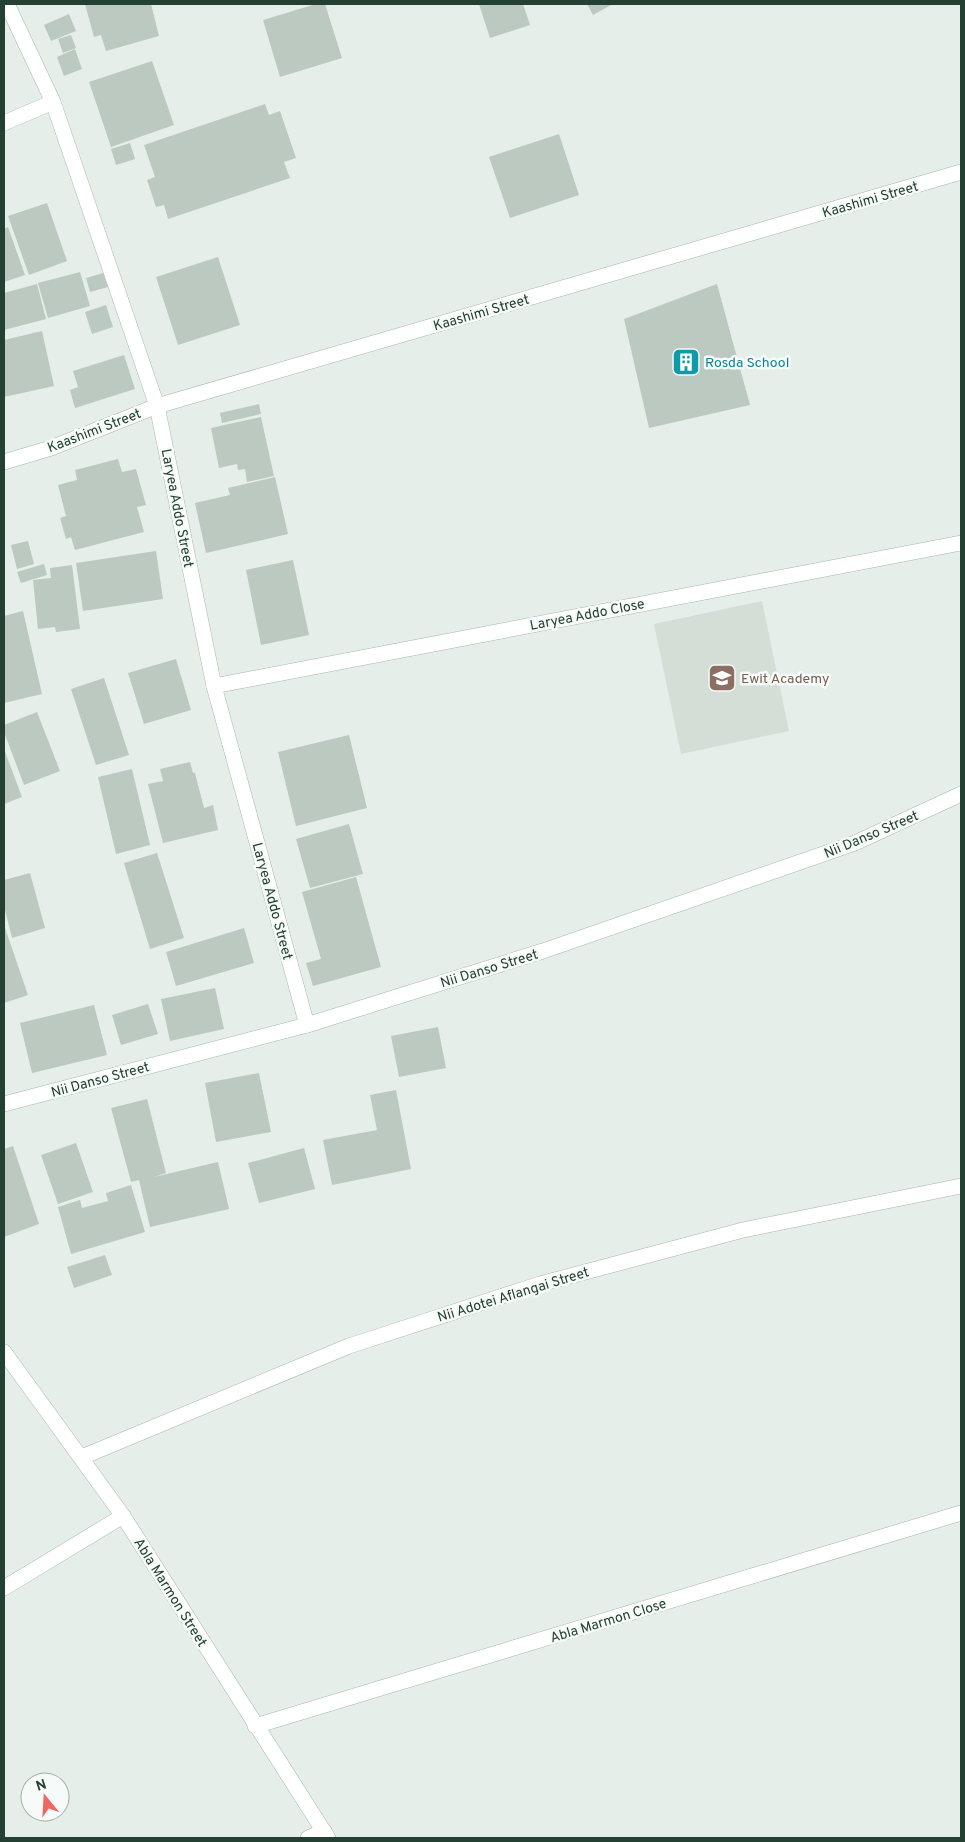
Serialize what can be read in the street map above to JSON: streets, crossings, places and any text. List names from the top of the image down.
{
  "streets": {
    "street": [
      "Kaashimi Street",
      "Laryea Addo Street",
      "Laryea Addo Close",
      "Nii Danso Street",
      "Nii Adotei Aflangai Street",
      "Abla Marmon Street",
      "Abla Marmon Close"
    ]
  },
  "crossings": [
    ["Kaashimi Street", "Laryea Addo Street"],
    ["Laryea Addo Street", "Laryea Addo Close"],
    ["Laryea Addo Street", "Nii Danso Street"],
    ["Nii Adotei Aflangai Street", "Abla Marmon Street"],
    ["Abla Marmon Street", "Abla Marmon Close"]
  ],
  "places": {
    "building": ["Rosda School"],
    "school or university": ["Ewit Academy"]
  },
  "north": "top"
}
